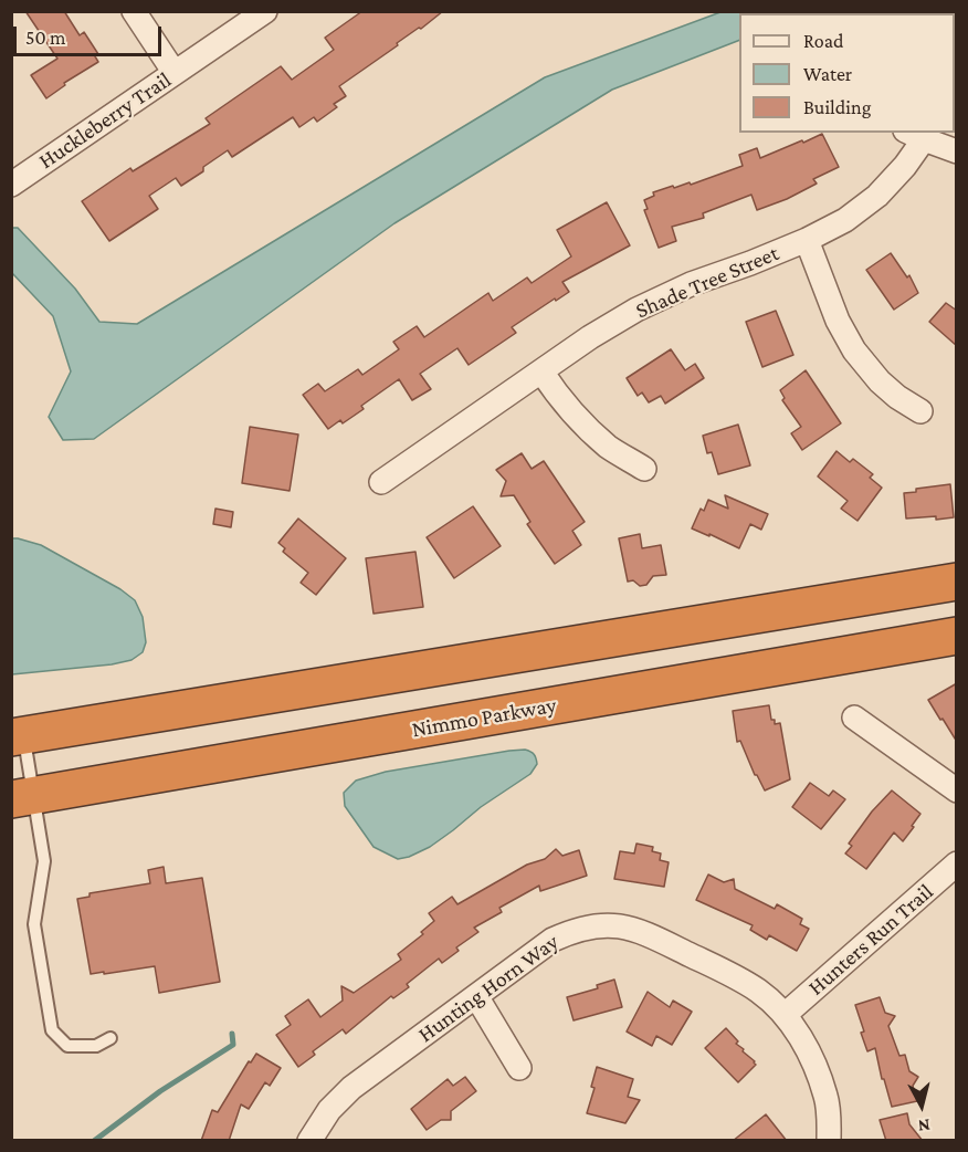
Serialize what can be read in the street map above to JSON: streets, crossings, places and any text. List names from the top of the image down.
{
  "streets": {
    "highway": ["Nimmo Parkway"],
    "street": [
      "Huckleberry Trail",
      "Shade Tree Street",
      "Hunters Run Trail",
      "Hunting Horn Way"
    ]
  },
  "crossings": [
    ["Hunters Run Trail", "Hunting Horn Way"]
  ],
  "legend": ["Road", "Water", "Building"],
  "scale_bar": "50 m",
  "north": "bottom"
}
